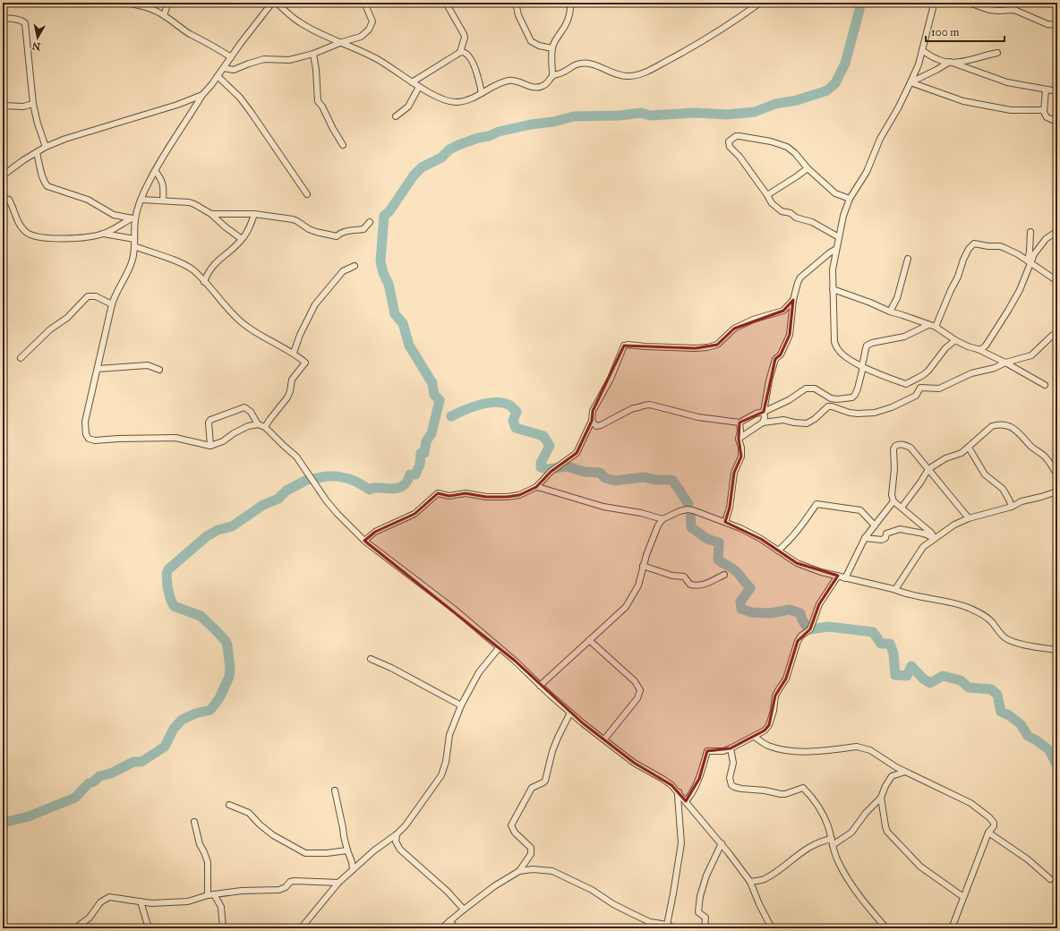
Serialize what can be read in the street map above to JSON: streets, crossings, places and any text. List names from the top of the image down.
{
  "scale_bar": "100 m",
  "north": "bottom"
}
